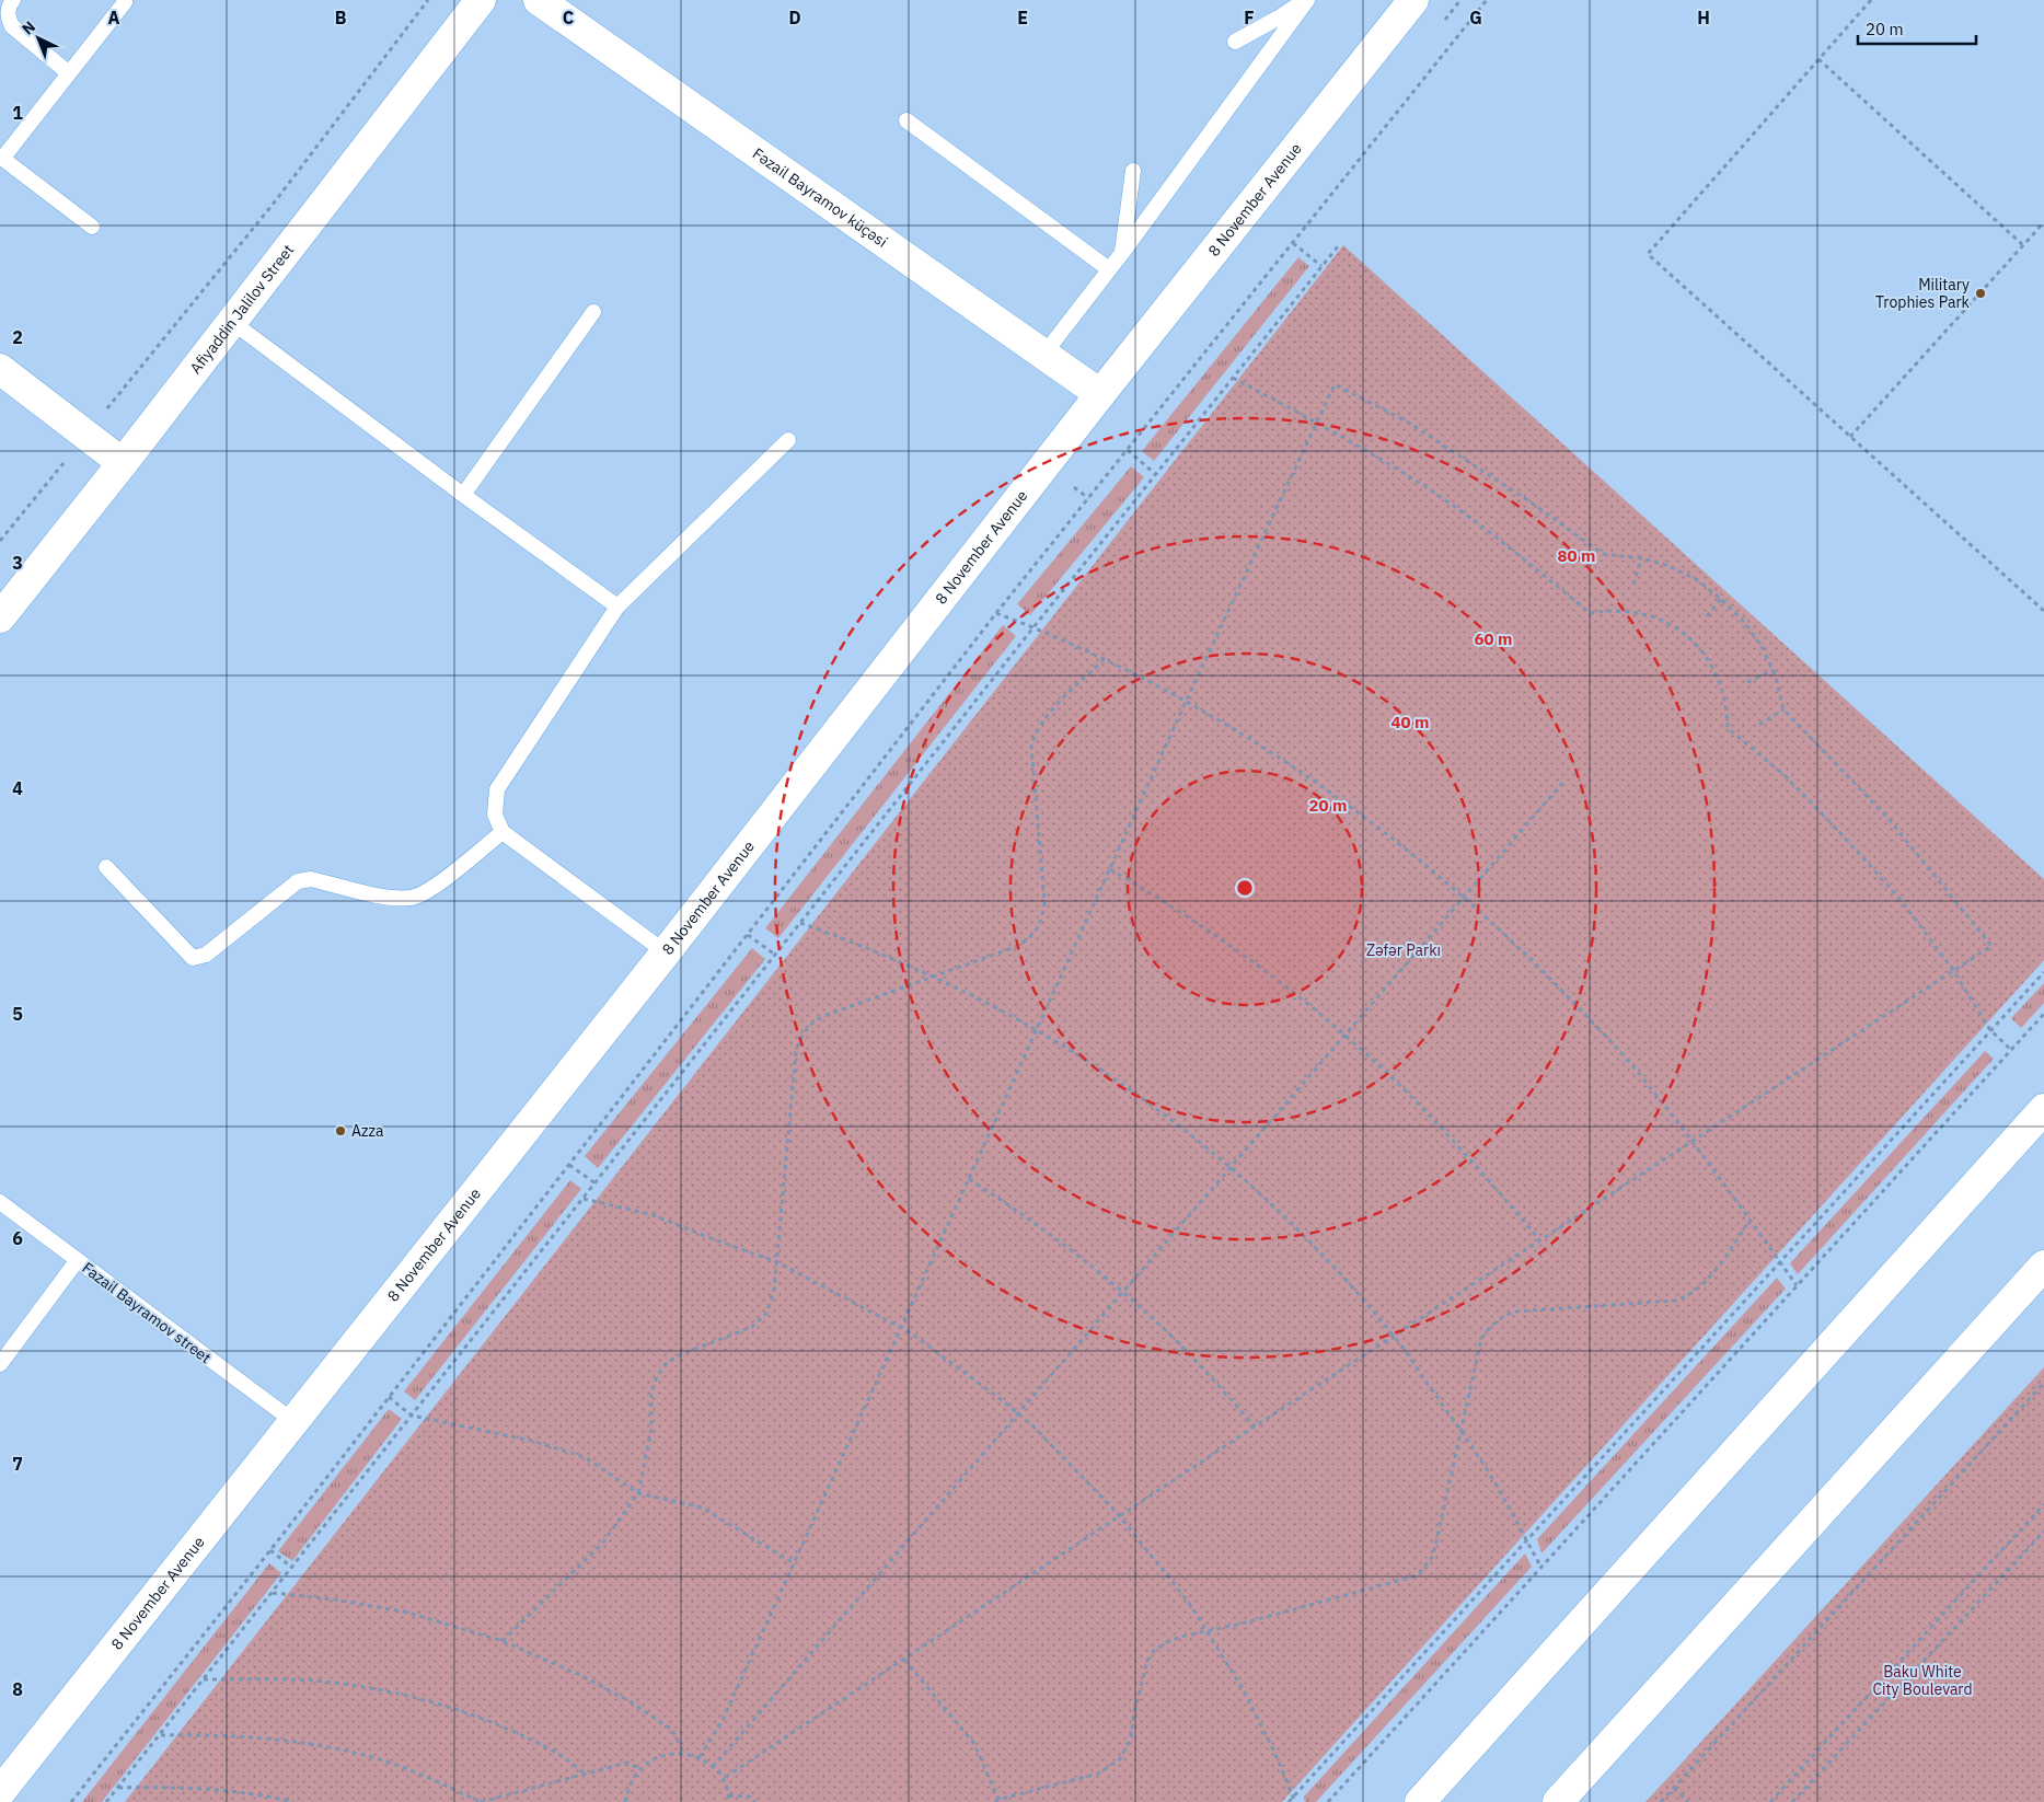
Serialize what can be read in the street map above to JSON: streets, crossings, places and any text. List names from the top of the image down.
{
  "streets": {
    "main road": ["Fəzail Bayramov küçəsi", "8 November Avenue", "Afiyaddin Jalilov Street"],
    "lane": ["Fazail Bayramov street"]
  },
  "crossings": [
    ["Fəzail Bayramov küçəsi", "8 November Avenue"],
    ["8 November Avenue", "Fazail Bayramov street"]
  ],
  "parks": ["Zəfər Parkı", "Baku White City Boulevard"],
  "places": ["Military Trophies Park", "Azza"],
  "scale_bar": "20 m",
  "north": "top left",
  "grid": {
    "columns": [
      "A",
      "B",
      "C",
      "D",
      "E",
      "F",
      "G",
      "H"
    ],
    "rows": [
      "1",
      "2",
      "3",
      "4",
      "5",
      "6",
      "7",
      "8"
    ]
  },
  "rings": [
    "80 m",
    "60 m",
    "40 m",
    "20 m"
  ]
}
